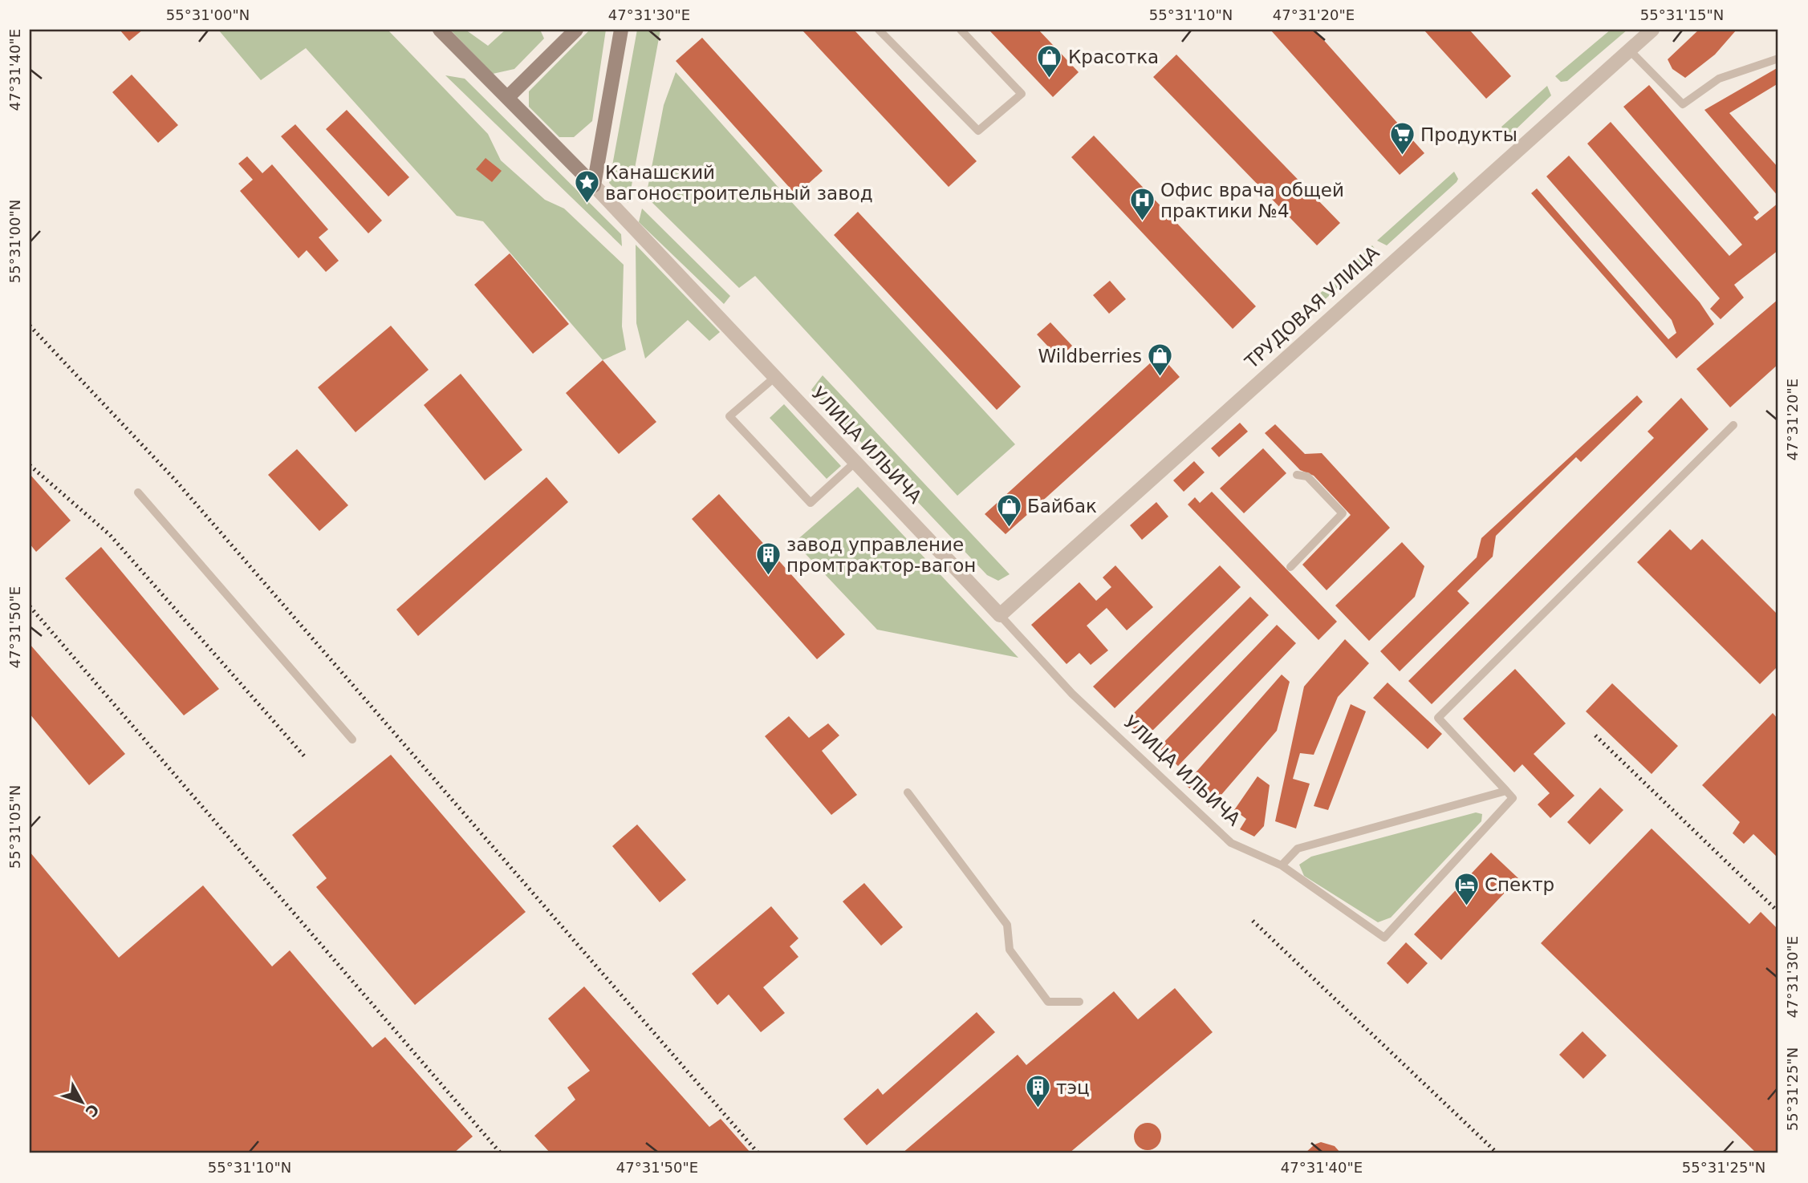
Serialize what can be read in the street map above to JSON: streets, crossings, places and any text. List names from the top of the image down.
{
  "streets": {
    "street": ["ТРУДОВАЯ УЛИЦА", "УЛИЦА ИЛЬИЧА"]
  },
  "crossings": [
    ["ТРУДОВАЯ УЛИЦА", "УЛИЦА ИЛЬИЧА"]
  ],
  "places": {
    "shop": ["Красотка", "Wildberries", "Байбак"],
    "supermarket": ["Продукты"],
    "place": ["Канашский вагоностроительный завод"],
    "hospital": ["Офис врача общей практики №4"],
    "building": ["завод управление промтрактор-вагон", "тэц"],
    "hotel": ["Спектр"]
  },
  "north": "bottom right",
  "coordinates": [
    "55°31'00\"N",
    "47°31'30\"E",
    "55°31'10\"N",
    "47°31'20\"E",
    "55°31'15\"N",
    "47°31'40\"E",
    "47°31'50\"E",
    "55°31'05\"N",
    "55°31'25\"N"
  ]
}
